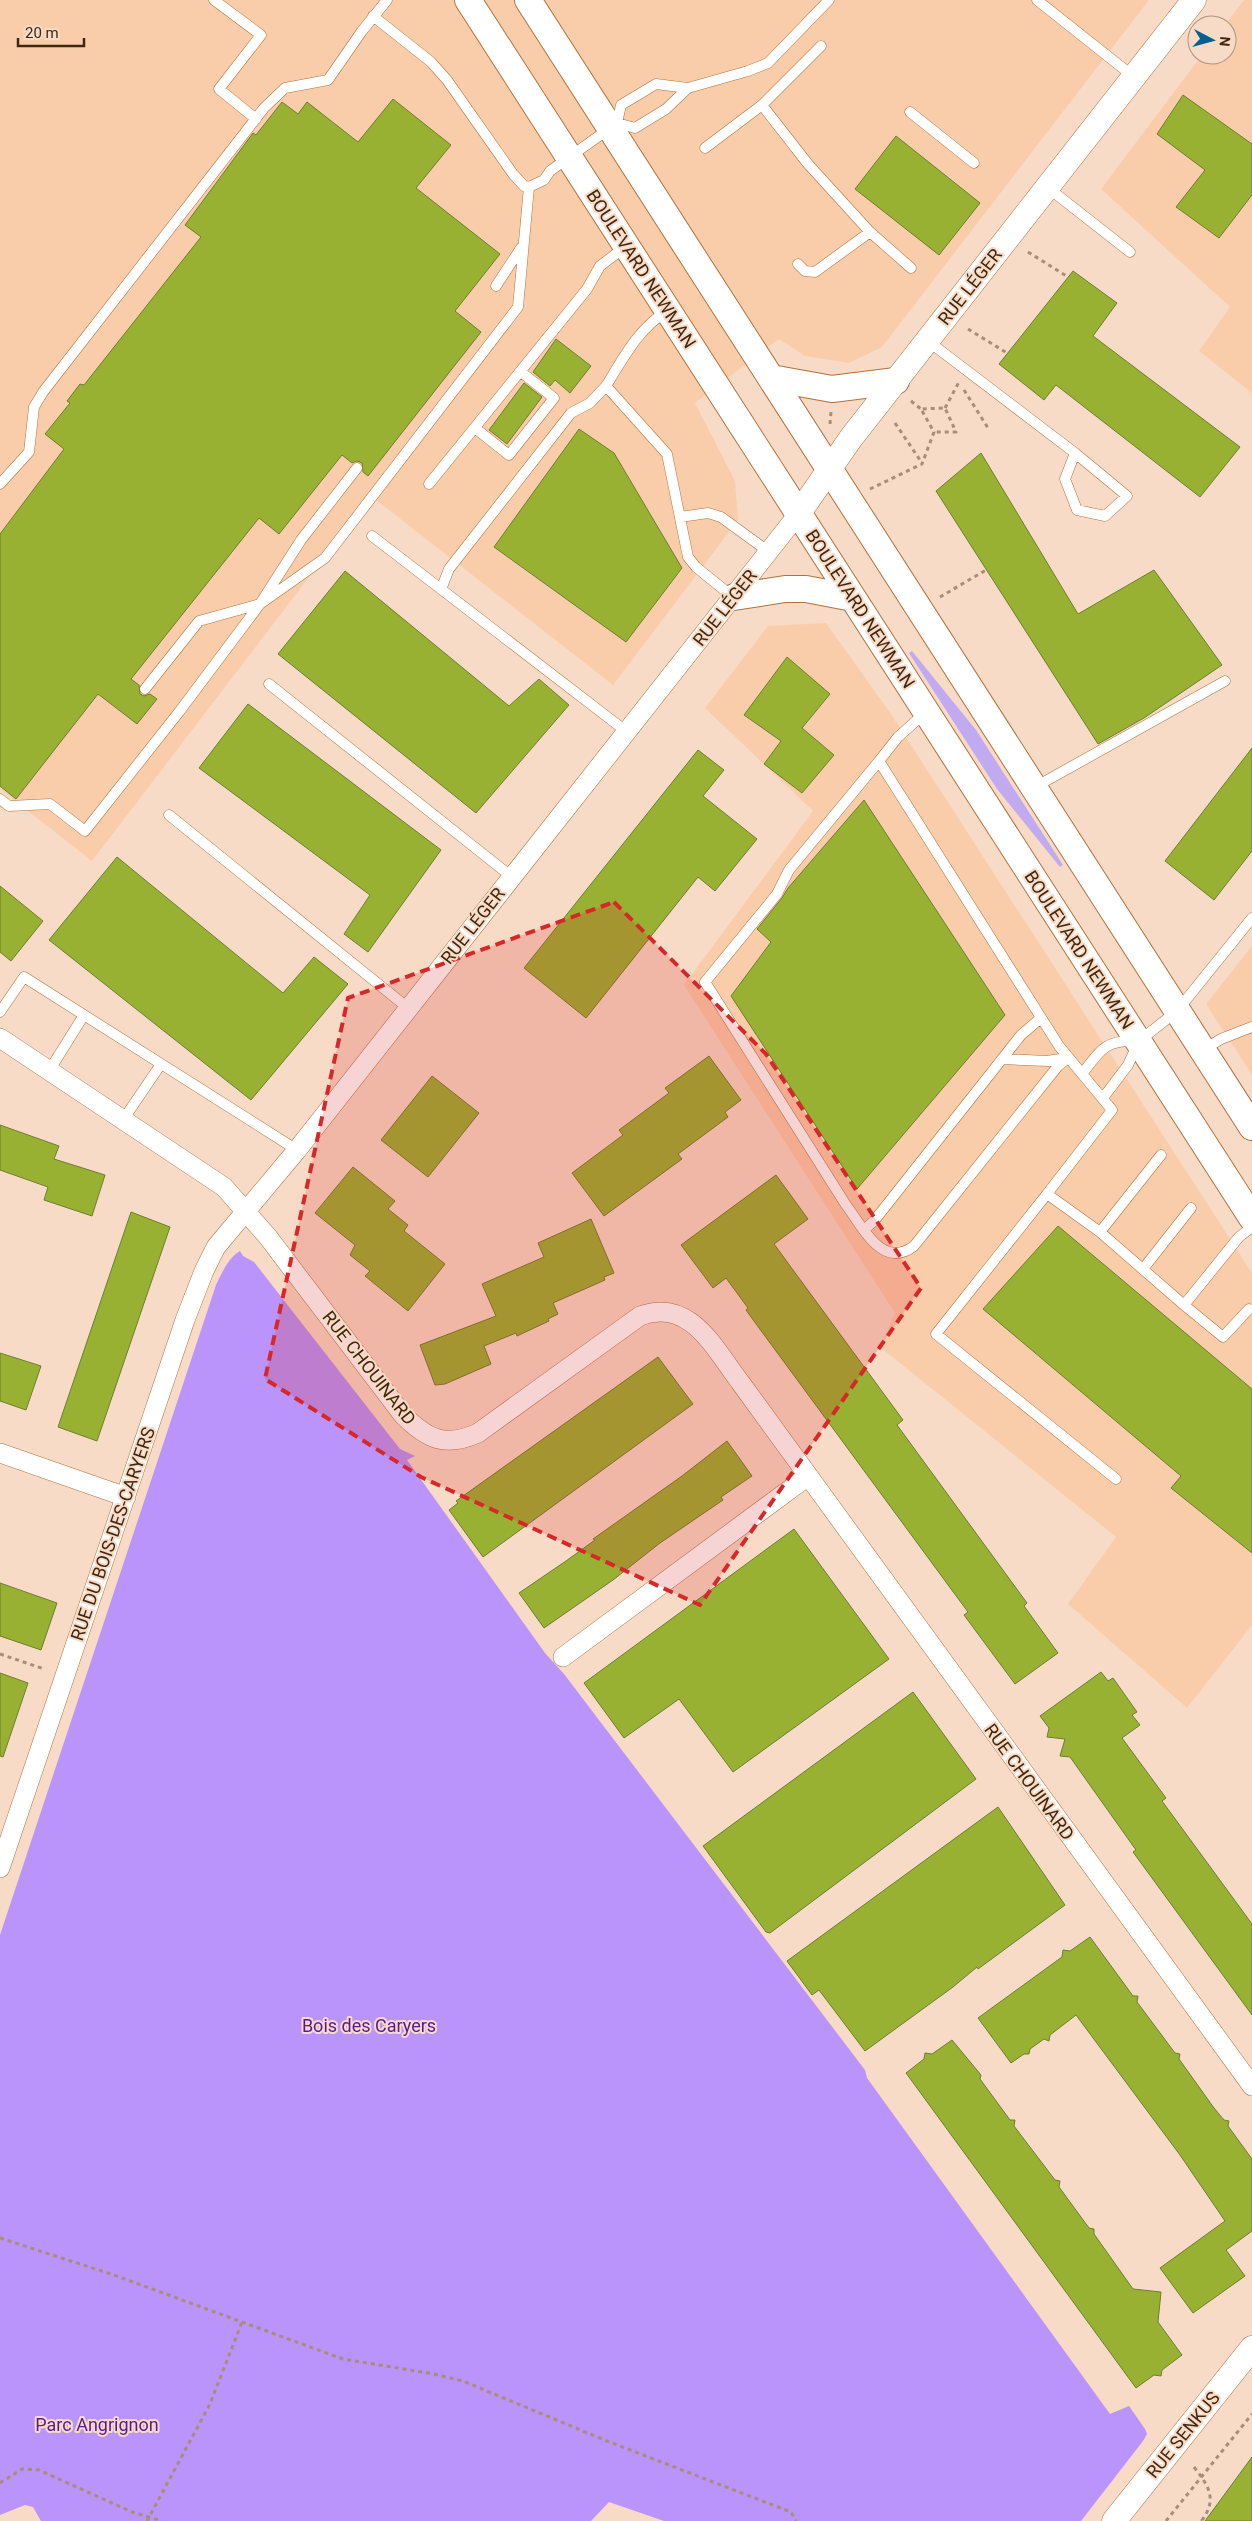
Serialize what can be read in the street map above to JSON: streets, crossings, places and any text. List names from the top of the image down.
{
  "streets": {
    "main road": ["BOULEVARD NEWMAN"],
    "street": [
      "RUE LÉGER",
      "RUE CHOUINARD",
      "RUE DU BOIS-DES-CARYERS",
      "RUE SENKUS"
    ]
  },
  "crossings": [
    ["BOULEVARD NEWMAN", "RUE LÉGER"],
    ["RUE LÉGER", "RUE CHOUINARD"],
    ["RUE LÉGER", "RUE DU BOIS-DES-CARYERS"],
    ["RUE CHOUINARD", "RUE DU BOIS-DES-CARYERS"]
  ],
  "parks": ["Bois des Caryers", "Parc Angrignon"],
  "scale_bar": "20 m",
  "north": "right"
}
